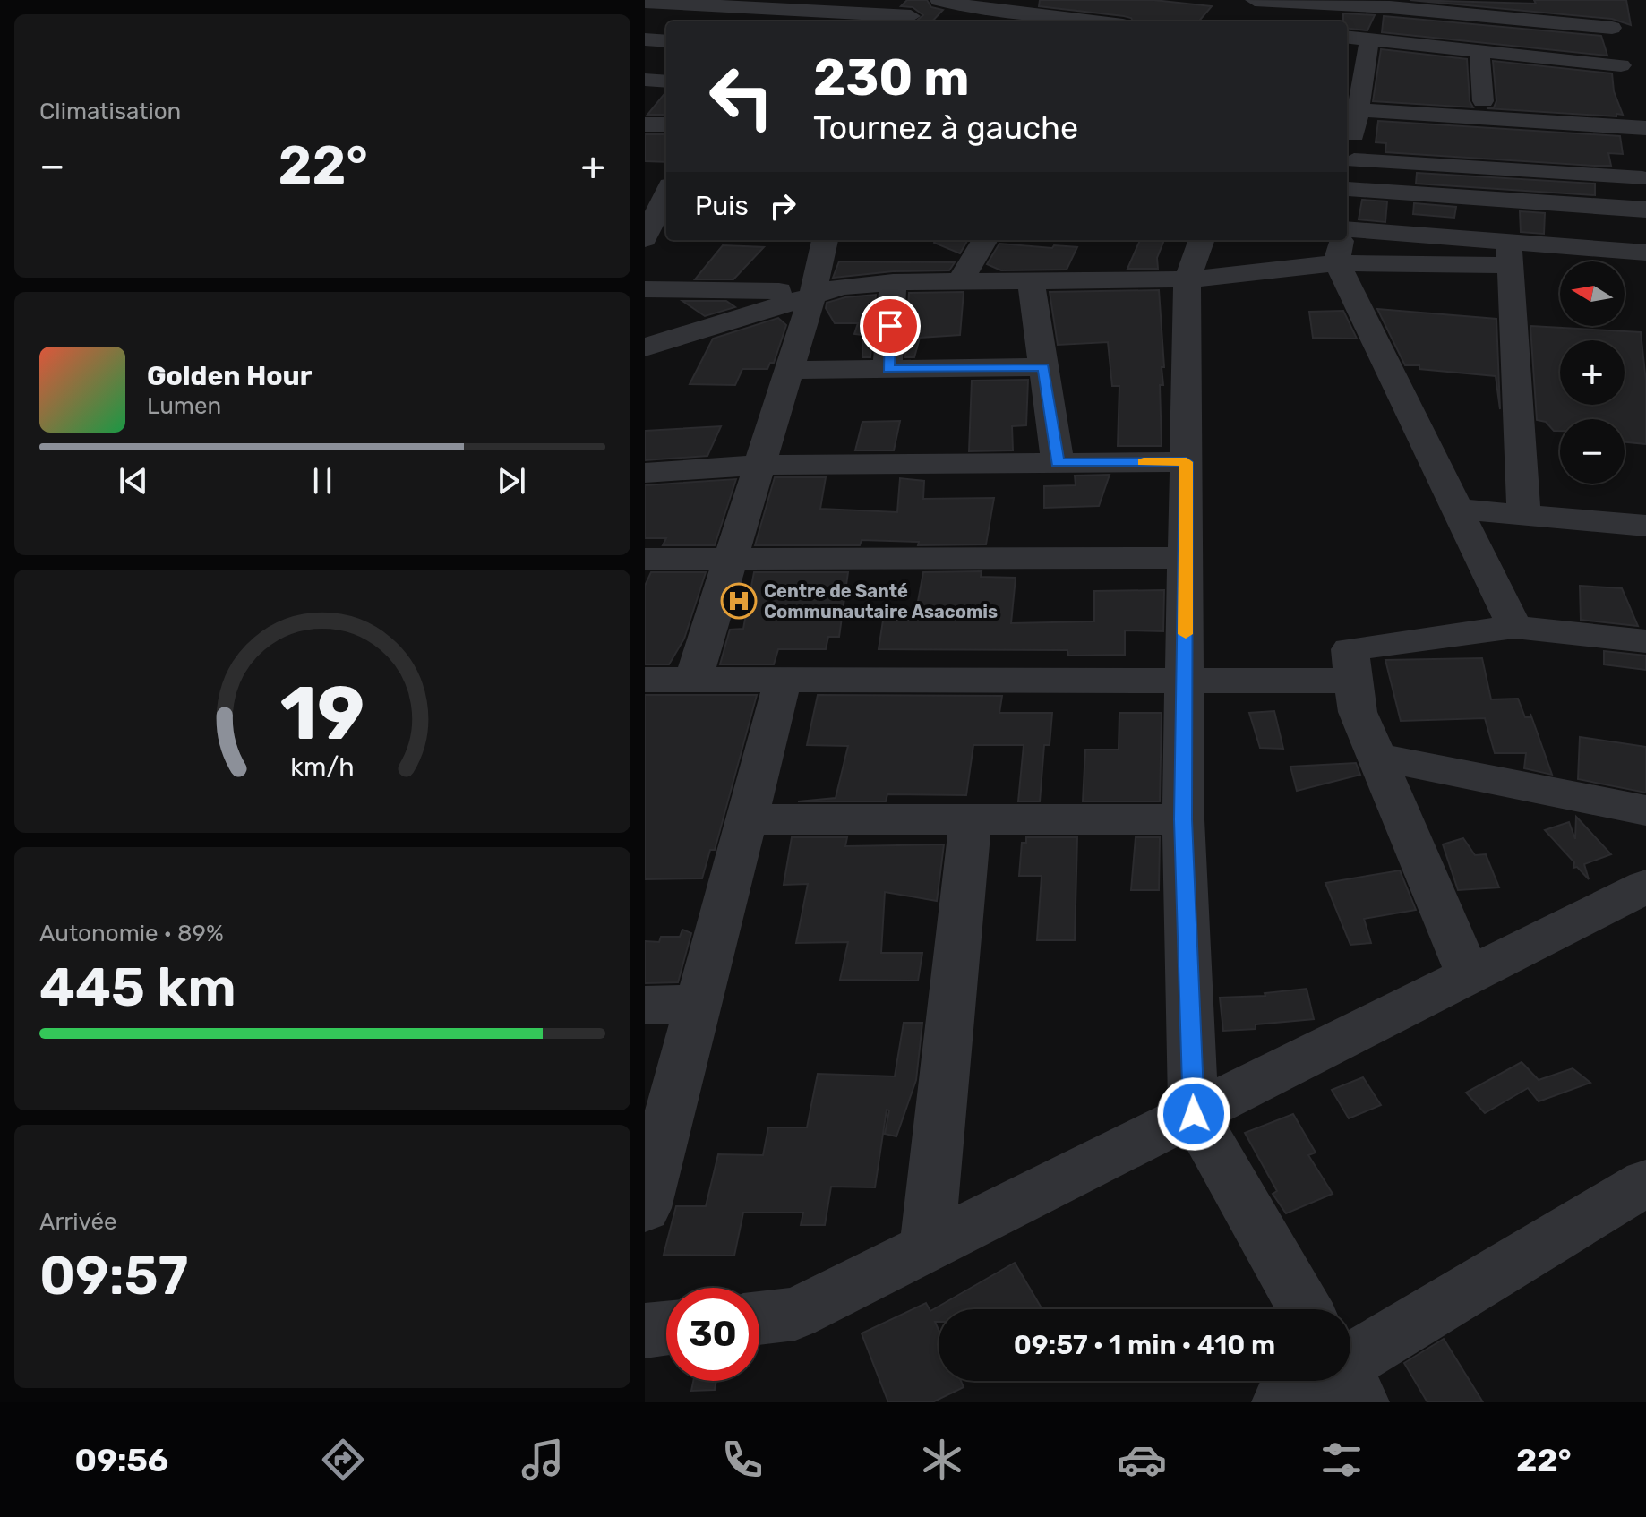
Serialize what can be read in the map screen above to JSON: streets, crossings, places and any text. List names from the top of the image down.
{
  "places": {
    "hospital": ["Centre de Santé Communautaire Asacomis"]
  },
  "north": "left",
  "page": {
    "tile": [
      "Climatisation",
      ["Autonomie · 89%", "445 km"],
      ["Arrivée", "09:57"]
    ],
    "turn": ["230 m", "Tournez à gauche"],
    "heat": ["−", "22°", "+"],
    "then": "Puis",
    "map_buttons": ["+", "−"],
    "song": ["Golden Hour", "Lumen"],
    "limit": "30",
    "trip": "09:57 · 1 min · 410 m",
    "tabs": ["09:56", "22°"],
    "gauge": ["19", "km/h"]
  }
}
